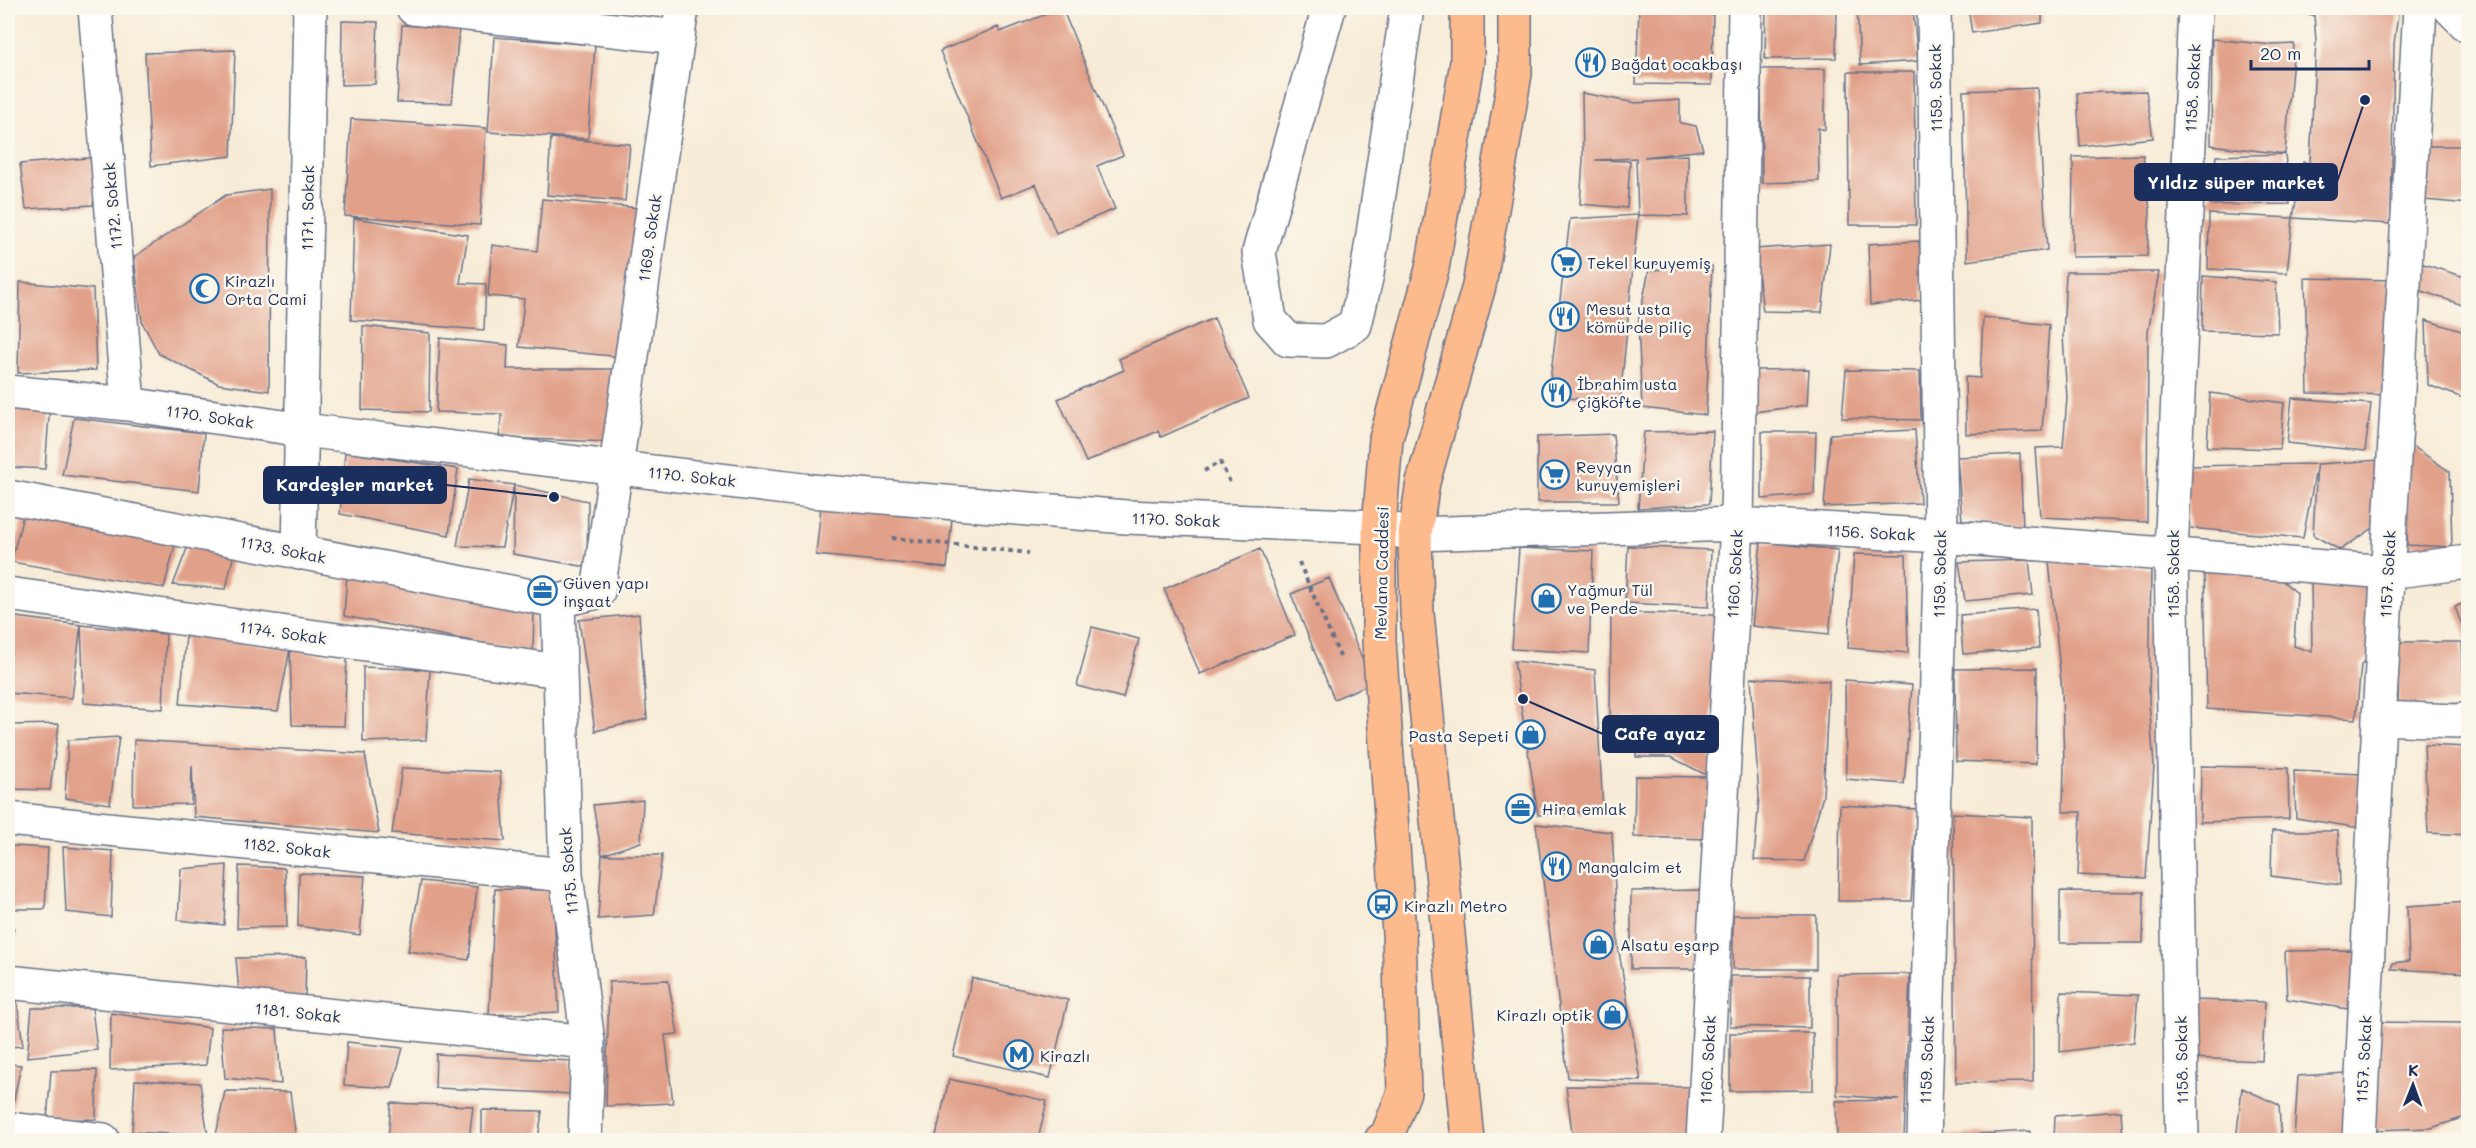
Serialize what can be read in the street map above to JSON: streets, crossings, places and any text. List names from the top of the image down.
{
  "streets": {
    "main road": ["Mevlana Caddesi"],
    "street": [
      "1159. Sokak",
      "1158. Sokak",
      "1172. Sokak",
      "1171. Sokak",
      "1169. Sokak",
      "1170. Sokak",
      "1156. Sokak",
      "1173. Sokak",
      "1160. Sokak",
      "1157. Sokak",
      "1174. Sokak",
      "1182. Sokak",
      "1175. Sokak",
      "1181. Sokak"
    ]
  },
  "crossings": [
    ["1159. Sokak", "1156. Sokak"],
    ["1158. Sokak", "1156. Sokak"],
    ["1172. Sokak", "1170. Sokak"],
    ["1171. Sokak", "1170. Sokak"],
    ["1171. Sokak", "1173. Sokak"],
    ["1169. Sokak", "1170. Sokak"],
    ["1169. Sokak", "1173. Sokak"],
    ["1169. Sokak", "1175. Sokak"],
    ["1170. Sokak", "1156. Sokak"],
    ["1170. Sokak", "Mevlana Caddesi"],
    ["1156. Sokak", "Mevlana Caddesi"],
    ["1156. Sokak", "1160. Sokak"],
    ["1156. Sokak", "1157. Sokak"],
    ["1173. Sokak", "1175. Sokak"],
    ["1174. Sokak", "1175. Sokak"],
    ["1182. Sokak", "1175. Sokak"],
    ["1175. Sokak", "1181. Sokak"]
  ],
  "places": {
    "restaurant": [
      "Bağdat ocakbaşı",
      "Mesut usta kömürde piliç",
      "İbrahim usta çiğköfte",
      "Mangalcim et"
    ],
    "other": ["Yıldız süper market", "Kardeşler market", "Cafe ayaz"],
    "supermarket": ["Tekel kuruyemiş", "Reyyan kuruyemişleri"],
    "mosque": ["Kirazlı Orta Cami"],
    "office": ["Güven yapı inşaat", "Hira emlak"],
    "shop": [
      "Yağmur Tül ve Perde",
      "Pasta Sepeti",
      "Alsatu eşarp",
      "Kirazlı optik"
    ],
    "bus stop": ["Kirazlı Metro"],
    "metro station": ["Kirazlı"]
  },
  "scale_bar": "20 m",
  "north": "top"
}
